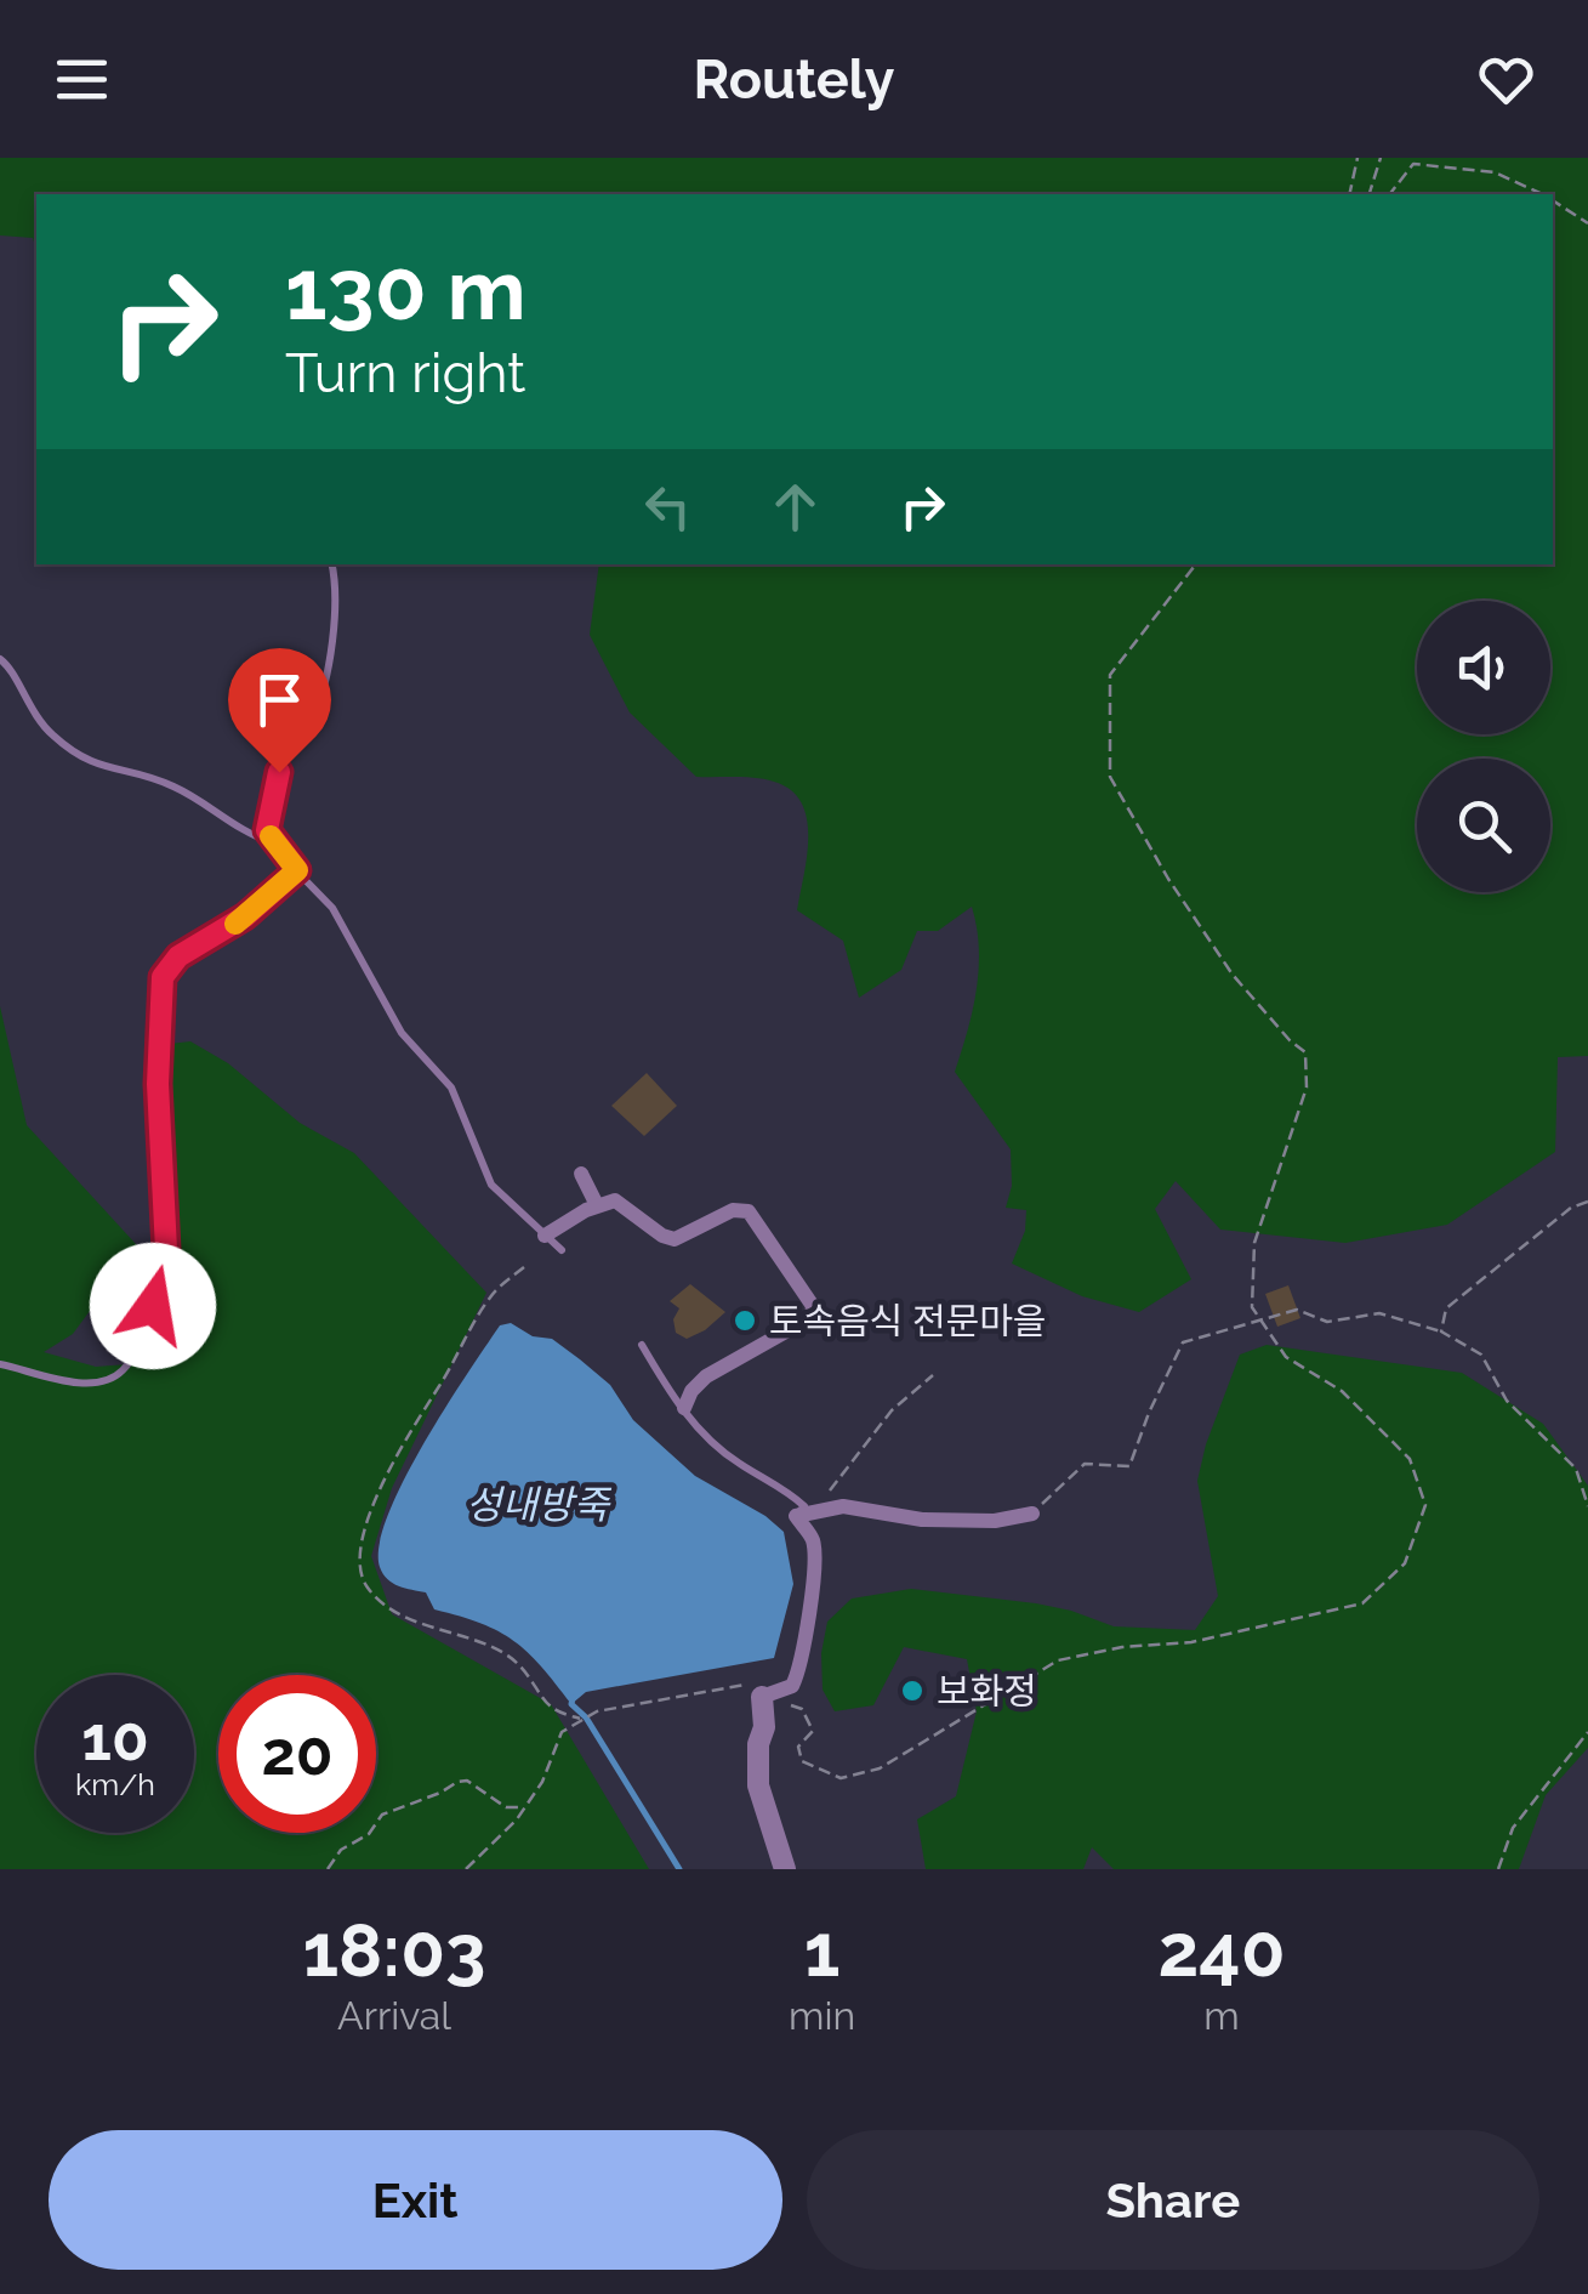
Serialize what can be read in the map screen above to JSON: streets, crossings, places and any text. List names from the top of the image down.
{
  "water": ["성내방죽"],
  "places": ["토속음식 전문마을", "보화정"],
  "page": {
    "header": "Routely",
    "turn": ["130 m", "Turn right"],
    "speed": "10 km/h",
    "limit": "20",
    "eta": [
      "18:03",
      "Arrival",
      "1",
      "min",
      "240",
      "m"
    ],
    "buttons": ["Exit", "Share"]
  }
}
